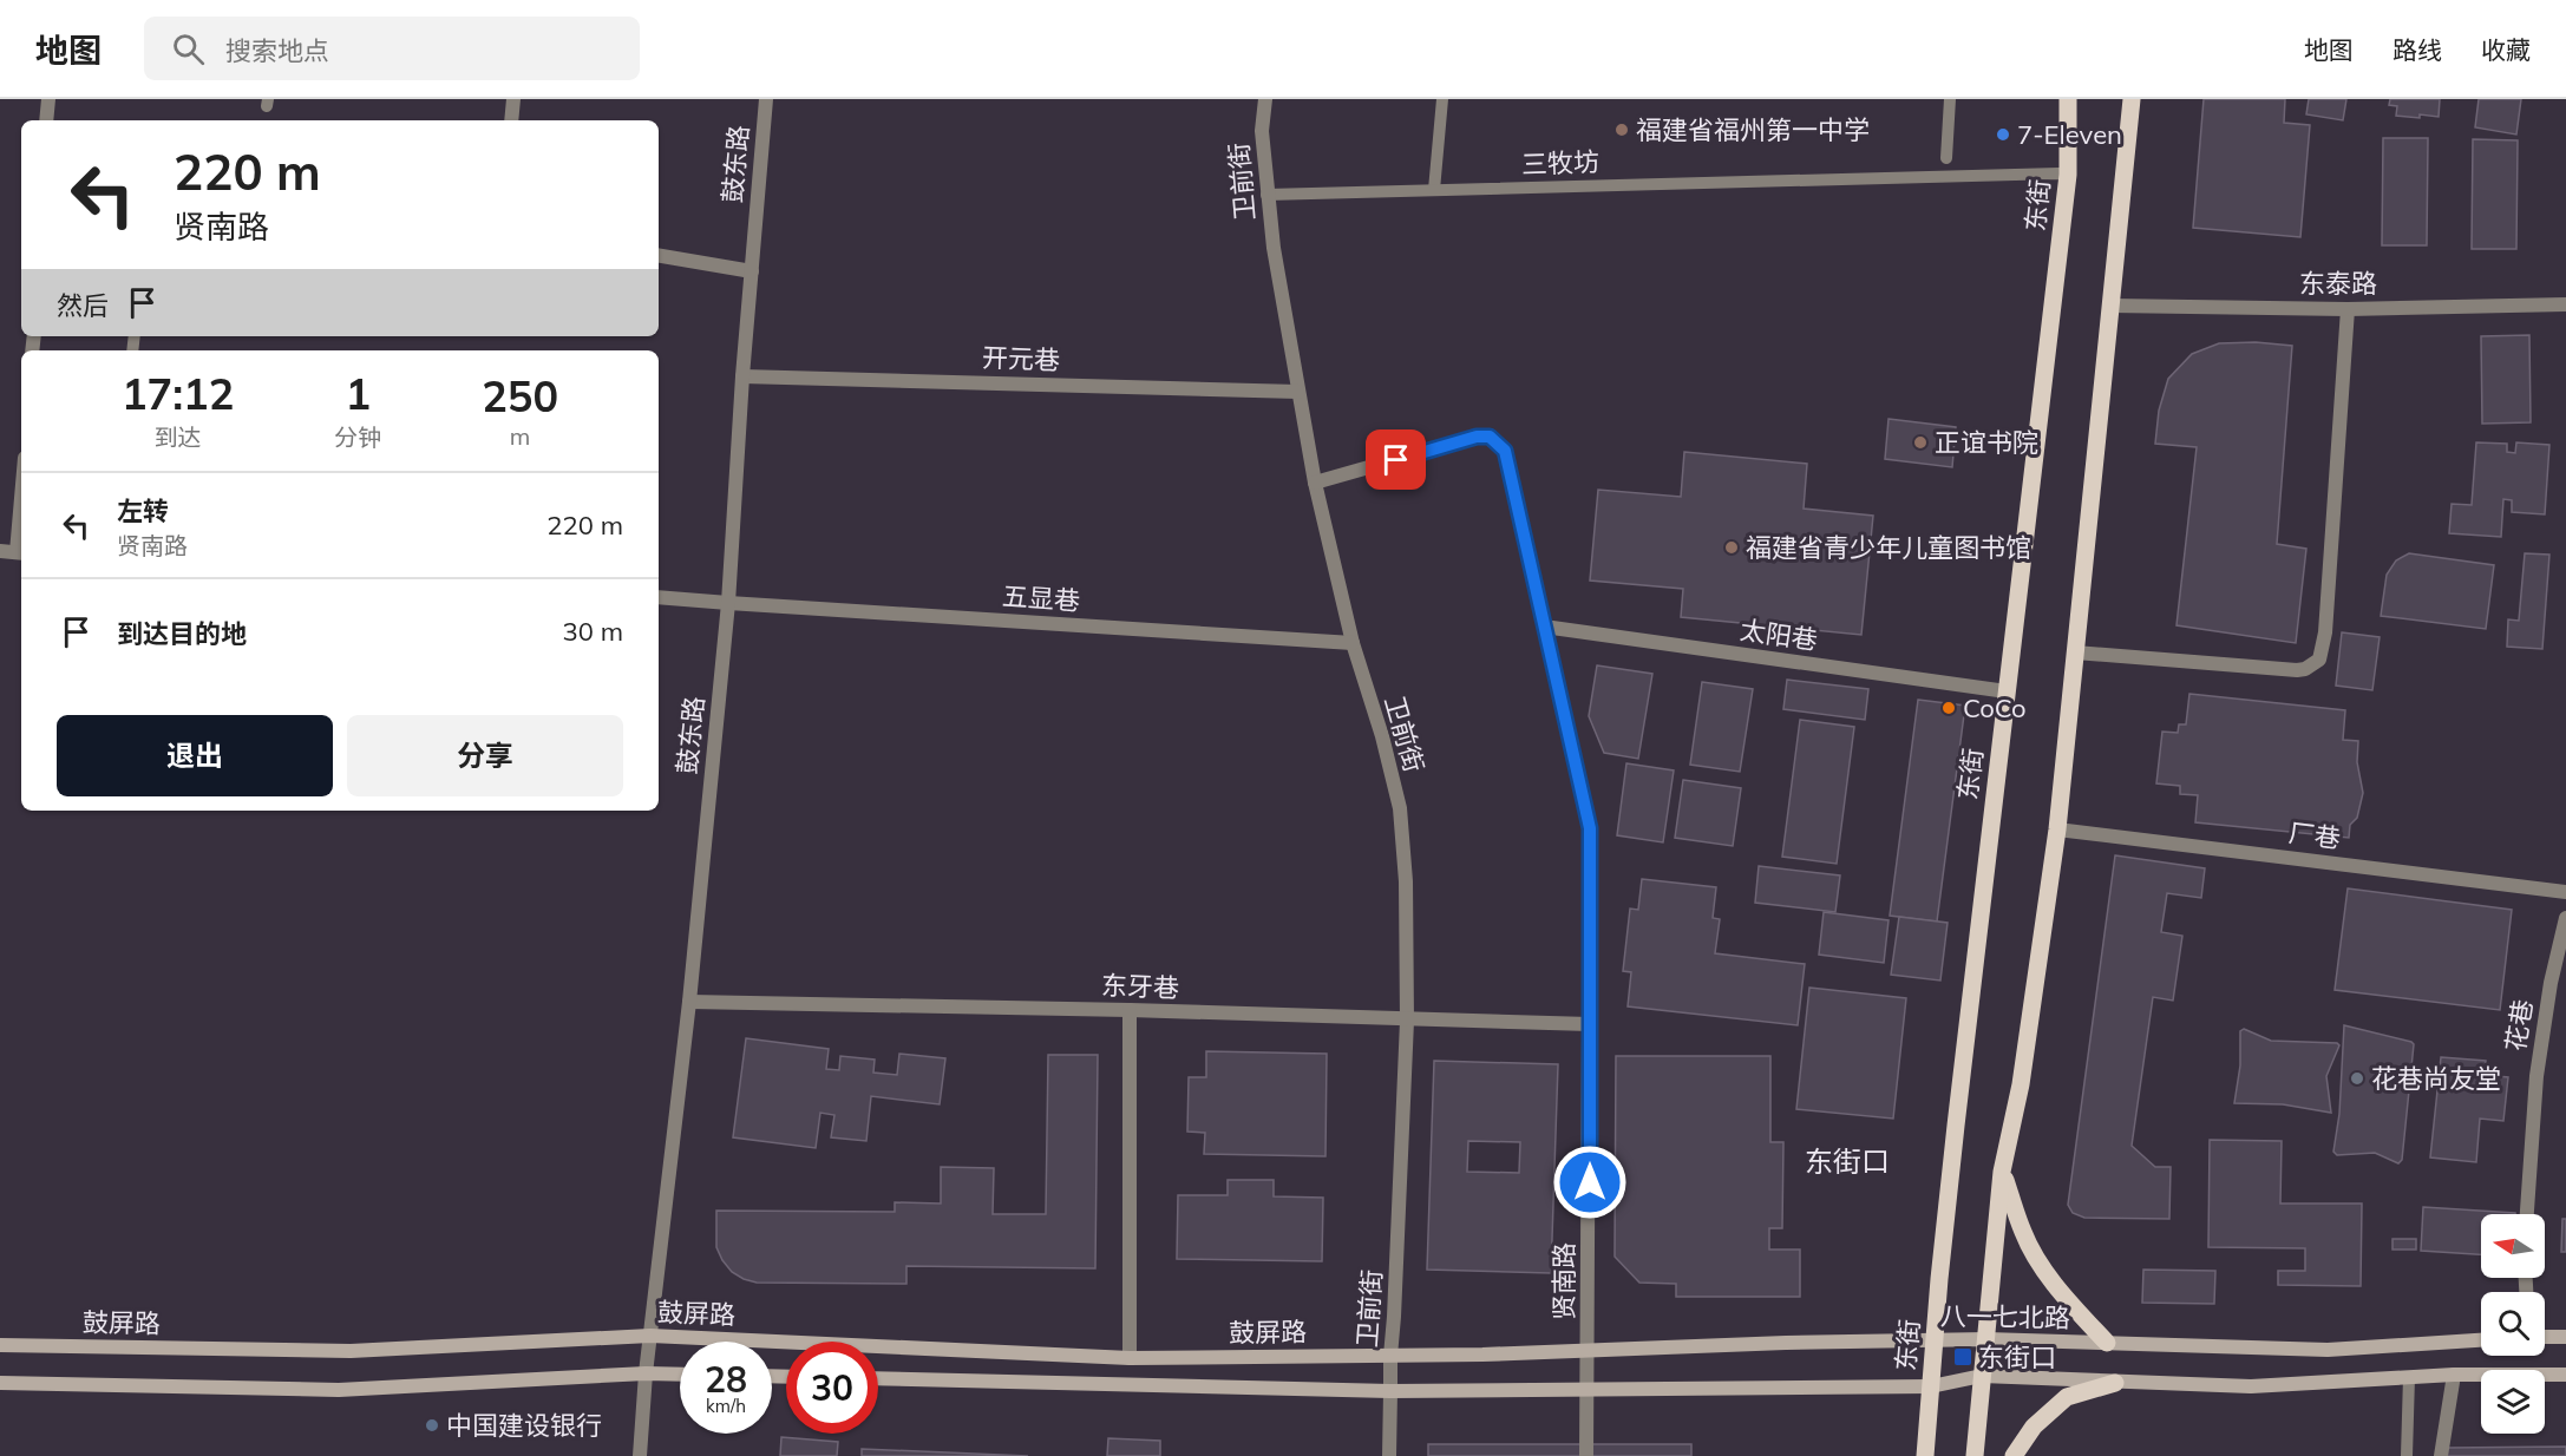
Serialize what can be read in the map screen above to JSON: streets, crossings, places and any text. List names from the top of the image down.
{
  "streets": {
    "main road": ["东街", "鼓屏路", "八一七北路"],
    "street": [
      "鼓东路",
      "卫前街",
      "东泰路",
      "开元巷",
      "五显巷",
      "太阳巷",
      "厂巷",
      "东牙巷",
      "花巷",
      "贤南路"
    ],
    "lane": ["三牧坊"]
  },
  "crossings": [
    ["三牧坊", "卫前街"],
    ["三牧坊", "东街"],
    ["鼓东路", "开元巷"],
    ["鼓东路", "五显巷"],
    ["鼓东路", "东牙巷"],
    ["鼓东路", "鼓屏路"],
    ["卫前街", "开元巷"],
    ["卫前街", "五显巷"],
    ["卫前街", "东牙巷"],
    ["卫前街", "贤南路"],
    ["卫前街", "鼓屏路"],
    ["卫前街", "八一七北路"],
    ["东街", "太阳巷"],
    ["东街", "鼓屏路"],
    ["东街", "八一七北路"],
    ["太阳巷", "贤南路"],
    ["东牙巷", "贤南路"],
    ["贤南路", "鼓屏路"],
    ["贤南路", "八一七北路"],
    ["鼓屏路", "八一七北路"]
  ],
  "districts": ["东街口"],
  "places": {
    "other": [
      "福建省福州第一中学",
      "7-Eleven",
      "正谊书院",
      "福建省青少年儿童图书馆",
      "CoCo",
      "花巷尚友堂",
      "中国建设银行"
    ],
    "transit": ["东街口"]
  },
  "north": "left",
  "page": {
    "header": "地图",
    "search": "搜索地点",
    "nav": ["地图", "路线", "收藏"],
    "turn": ["220 m", "贤南路"],
    "then": "然后",
    "eta": [
      "17:12",
      "到达",
      "1",
      "分钟",
      "250",
      "m"
    ],
    "list": [
      {
        "name": "左转",
        "note": "贤南路",
        "value": "220 m"
      },
      {
        "name": "到达目的地",
        "value": "30 m"
      }
    ],
    "buttons": ["退出", "分享"],
    "speed": "28 km/h",
    "limit": "30"
  }
}
